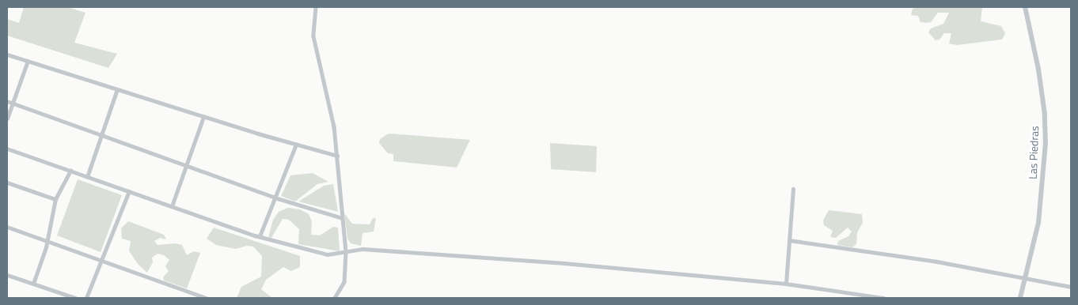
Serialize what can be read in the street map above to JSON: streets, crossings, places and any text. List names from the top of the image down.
{
  "streets": {
    "street": ["Las Piedras"]
  }
}
